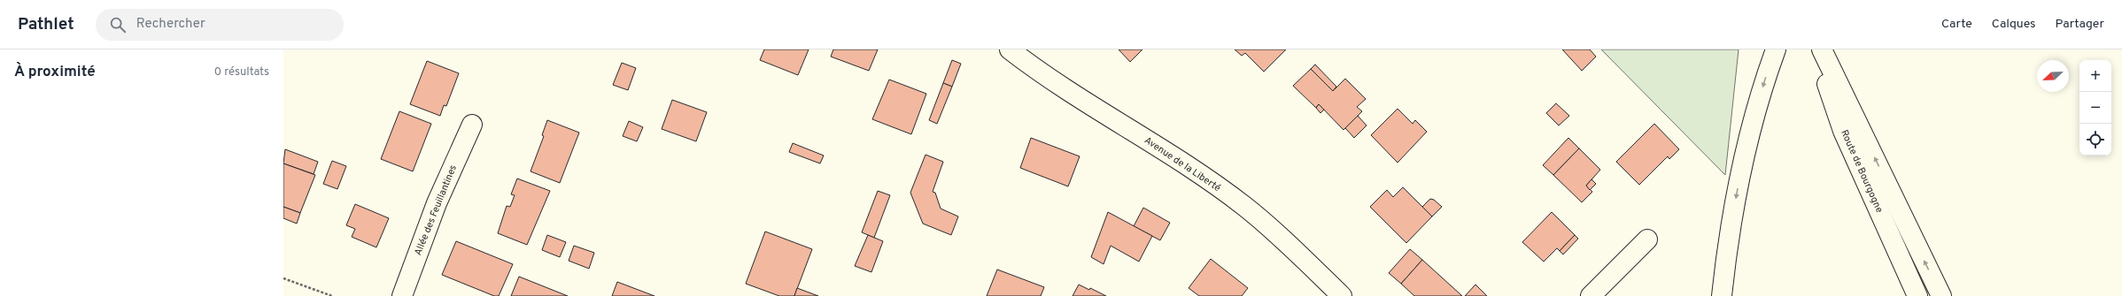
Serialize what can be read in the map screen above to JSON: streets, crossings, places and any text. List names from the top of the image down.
{
  "streets": {
    "street": ["Avenue de la Liberté", "Route de Bourgogne", "Allée des Feuillantines"]
  },
  "north": "bottom left",
  "page": {
    "header": "Pathlet",
    "search": "Rechercher",
    "nav": ["Carte", "Calques", "Partager"],
    "heading": ["À proximité", "0 résultats"],
    "map_buttons": ["+", "−"]
  }
}
